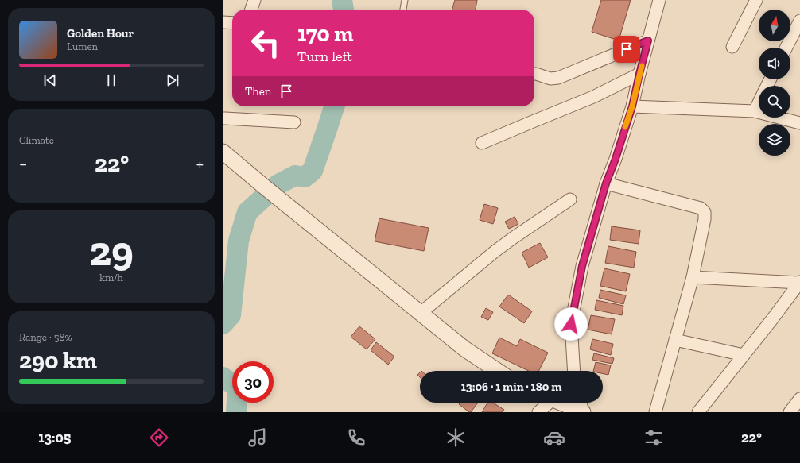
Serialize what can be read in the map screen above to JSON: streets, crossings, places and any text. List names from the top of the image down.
{
  "north": "top",
  "page": {
    "turn": ["170 m", "Turn left"],
    "song": ["Golden Hour", "Lumen"],
    "then": "Then",
    "tile": [
      "Climate",
      ["29", "km/h"],
      ["Range · 58%", "290 km"]
    ],
    "heat": ["−", "22°", "+"],
    "limit": "30",
    "trip": "13:06 · 1 min · 180 m",
    "tabs": ["13:05", "22°"]
  }
}
